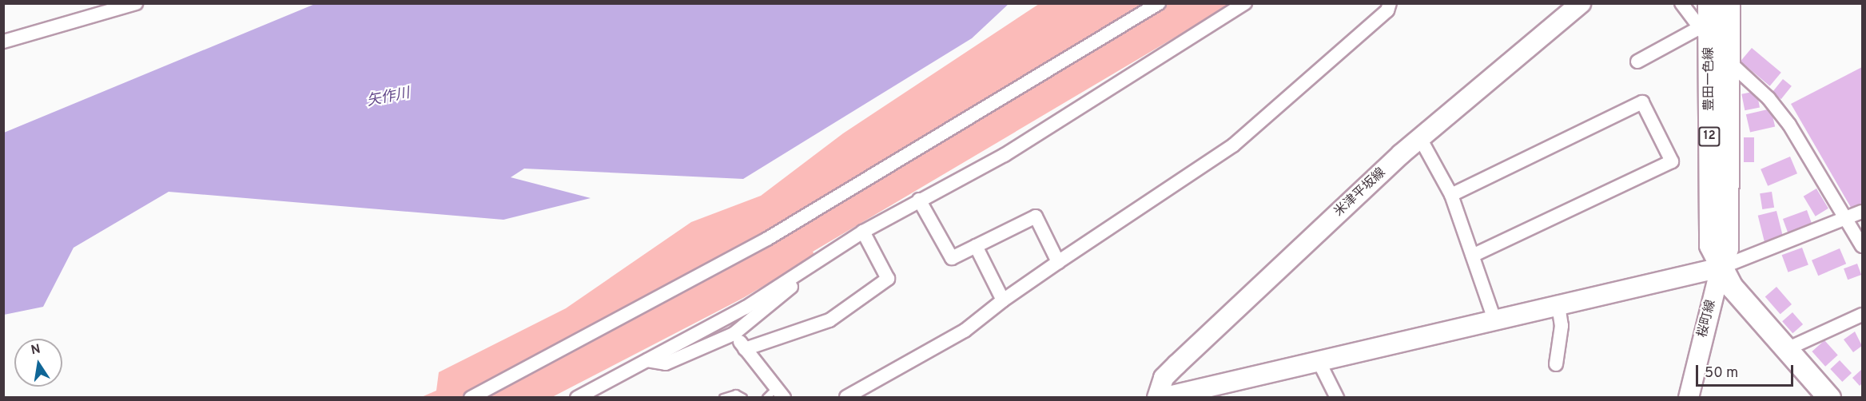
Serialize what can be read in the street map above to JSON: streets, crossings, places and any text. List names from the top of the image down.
{
  "streets": {
    "main road": ["豊田一色線", "12"],
    "street": ["米津平坂線", "桜町線"]
  },
  "crossings": [
    ["豊田一色線", "桜町線"]
  ],
  "water": ["矢作川"],
  "scale_bar": "50 m",
  "north": "top"
}
